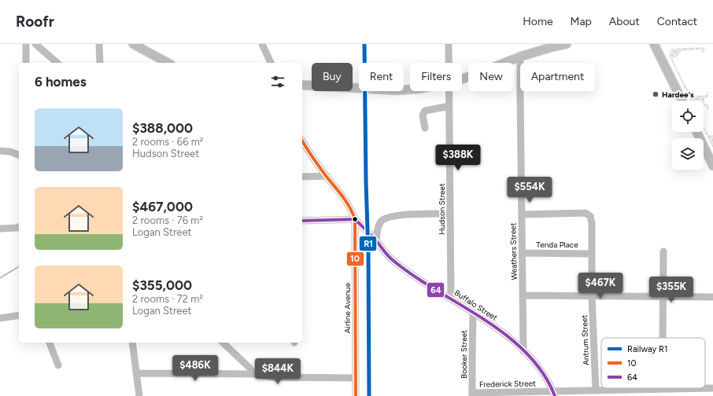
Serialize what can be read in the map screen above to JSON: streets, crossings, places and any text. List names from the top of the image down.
{
  "streets": {
    "street": [
      "Hudson Street",
      "Tenda Place",
      "Weathers Street",
      "Buffalo Street",
      "Airline Avenue",
      "Antrum Street",
      "Booker Street",
      "Frederick Street"
    ]
  },
  "crossings": [
    ["Hudson Street", "Buffalo Street"],
    ["Tenda Place", "Weathers Street"],
    ["Tenda Place", "Antrum Street"],
    ["Weathers Street", "Buffalo Street"],
    ["Weathers Street", "Antrum Street"],
    ["Buffalo Street", "Airline Avenue"],
    ["Buffalo Street", "Booker Street"],
    ["Buffalo Street", "Frederick Street"],
    ["Antrum Street", "Frederick Street"],
    ["Booker Street", "Frederick Street"]
  ],
  "places": ["Hardee's"],
  "lines": ["rail line R1", "transit line 10", "transit line 64"],
  "legend": ["Railway R1", "10", "64"],
  "page": {
    "header": "Roofr",
    "nav": [
      "Home",
      "Map",
      "About",
      "Contact"
    ],
    "chip": [
      "Buy",
      "Rent",
      "Filters",
      "New",
      "Apartment"
    ],
    "heading": "6 homes",
    "list": [
      {
        "name": "$388,000",
        "note": "2 rooms · 66 m² · Hudson Street"
      },
      {
        "name": "$467,000",
        "note": "2 rooms · 76 m² · Logan Street"
      },
      {
        "name": "$355,000",
        "note": "2 rooms · 72 m² · Logan Street"
      }
    ],
    "price": [
      "$388K",
      "$554K",
      "$467K",
      "$355K",
      "$486K",
      "$844K"
    ]
  }
}
